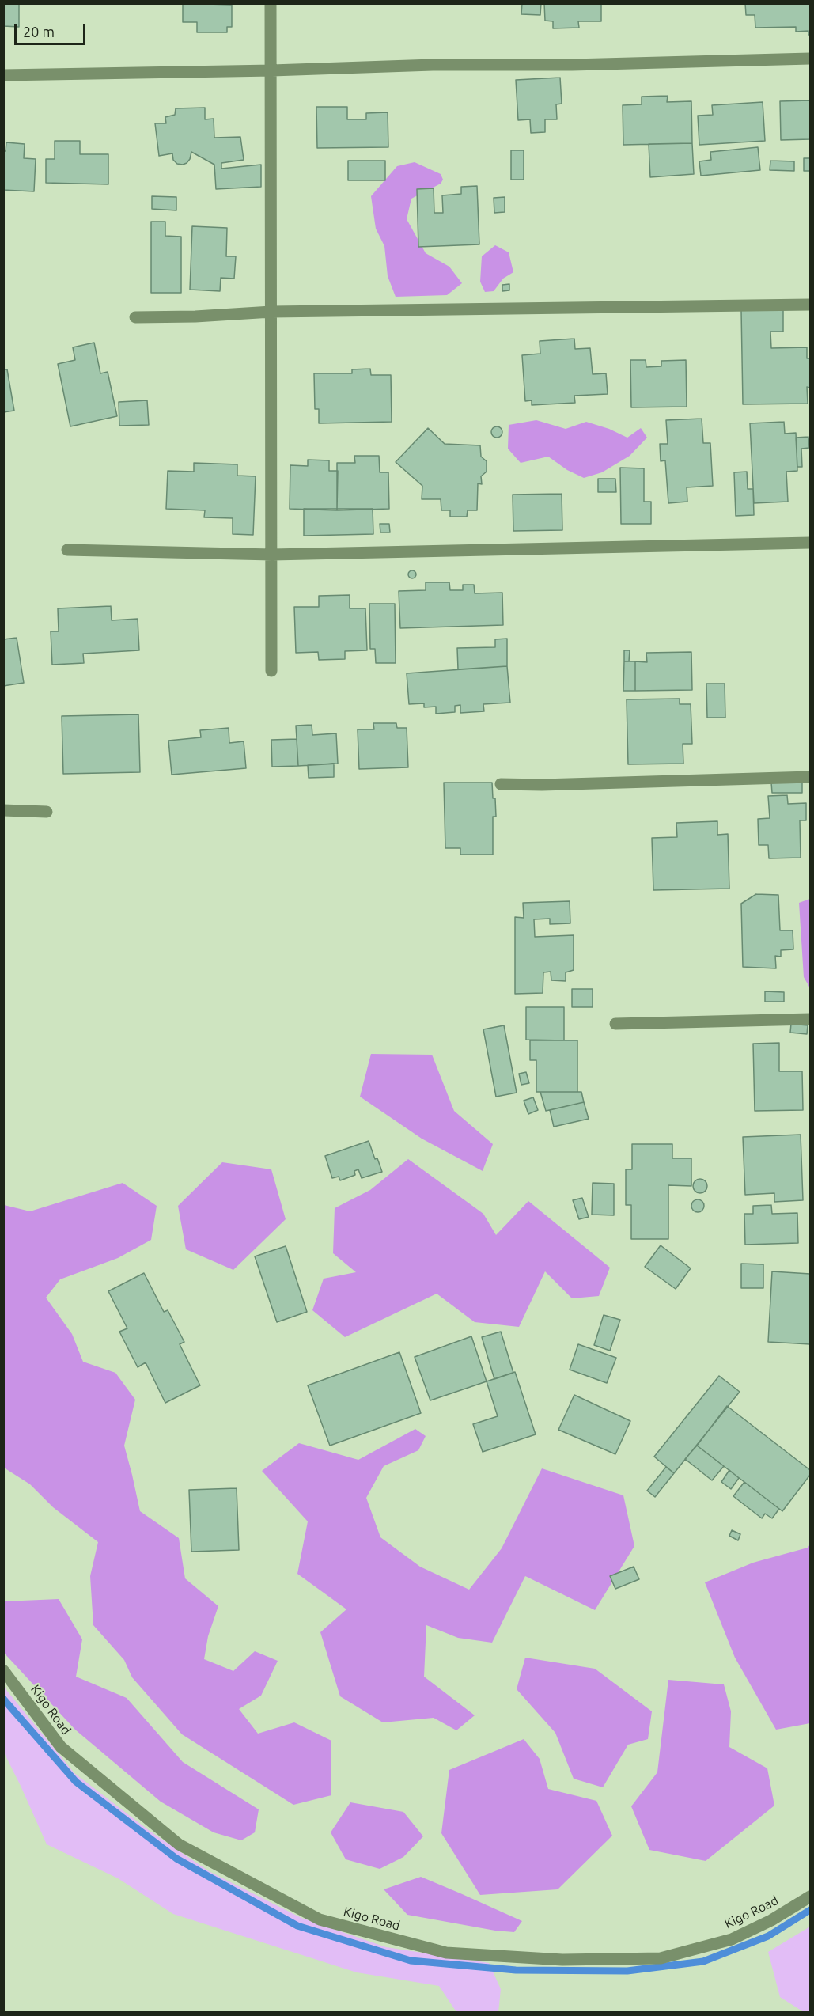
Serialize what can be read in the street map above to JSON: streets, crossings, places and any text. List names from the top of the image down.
{
  "streets": {
    "street": ["Kigo Road"]
  },
  "scale_bar": "20 m"
}
